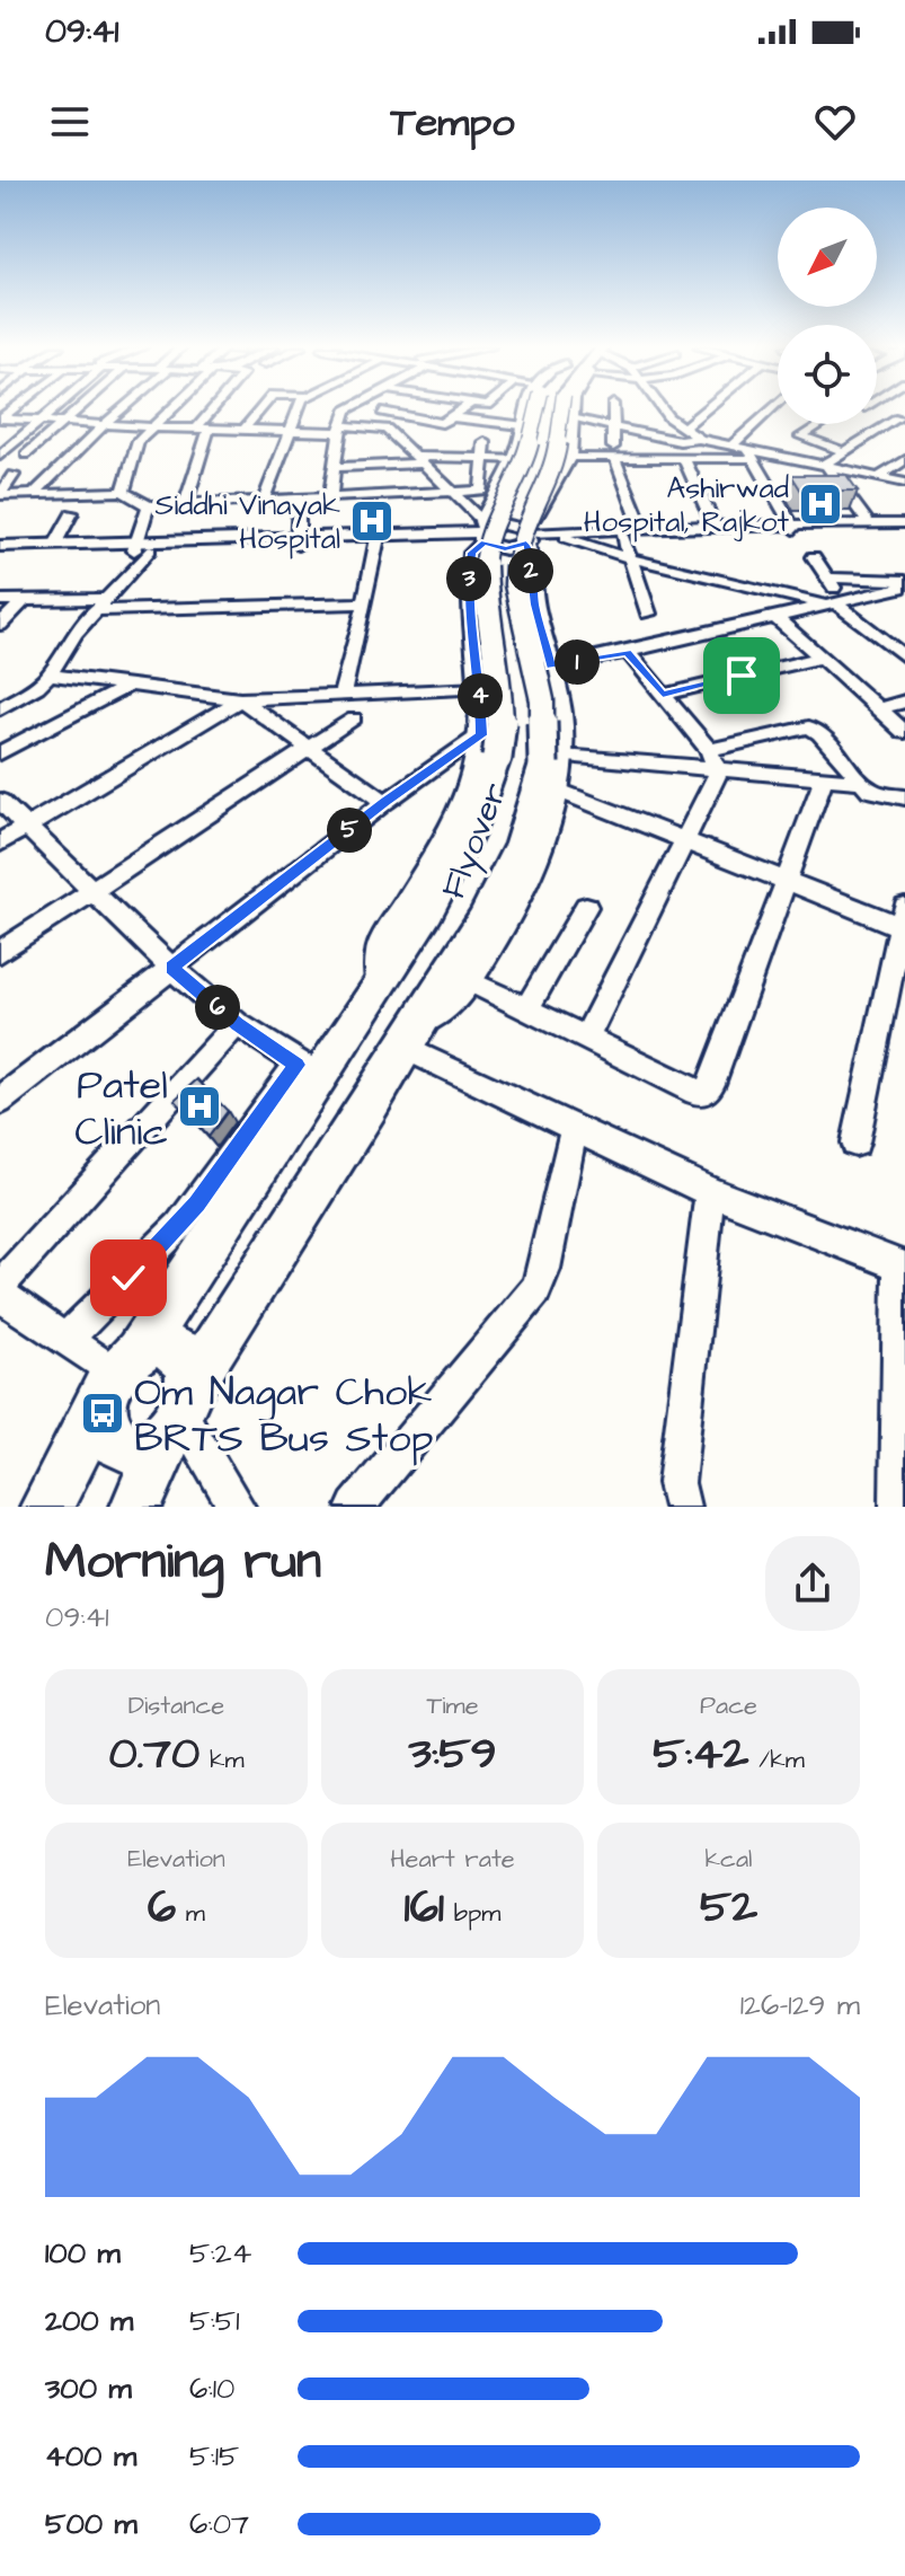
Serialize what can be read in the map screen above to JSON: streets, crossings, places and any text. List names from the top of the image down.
{
  "streets": {
    "highway": ["Flyover"]
  },
  "places": {
    "hospital": ["Ashirwad Hospital, Rajkot", "Siddhi Vinayak Hospital", "Patel Clinic"],
    "bus stop": ["Om Nagar Chok BRTS Bus Stop"]
  },
  "north": "bottom left",
  "page": {
    "status": "09:41",
    "header": "Tempo",
    "pins": [
      "2",
      "3",
      "1",
      "4",
      "5",
      "6"
    ],
    "heading": ["Morning run", "09:41"],
    "stats": [
      ["Distance", "0.70 km"],
      ["Time", "3:59"],
      ["Pace", "5:42 /km"],
      ["Elevation", "6 m"],
      ["Heart rate", "161 bpm"],
      ["kcal", "52"]
    ],
    "chart": ["Elevation", "126–129 m"],
    "list": [
      {
        "name": "100 m",
        "note": "5:24"
      },
      {
        "name": "200 m",
        "note": "5:51"
      },
      {
        "name": "300 m",
        "note": "6:10"
      },
      {
        "name": "400 m",
        "note": "5:15"
      },
      {
        "name": "500 m",
        "note": "6:07"
      }
    ]
  }
}
